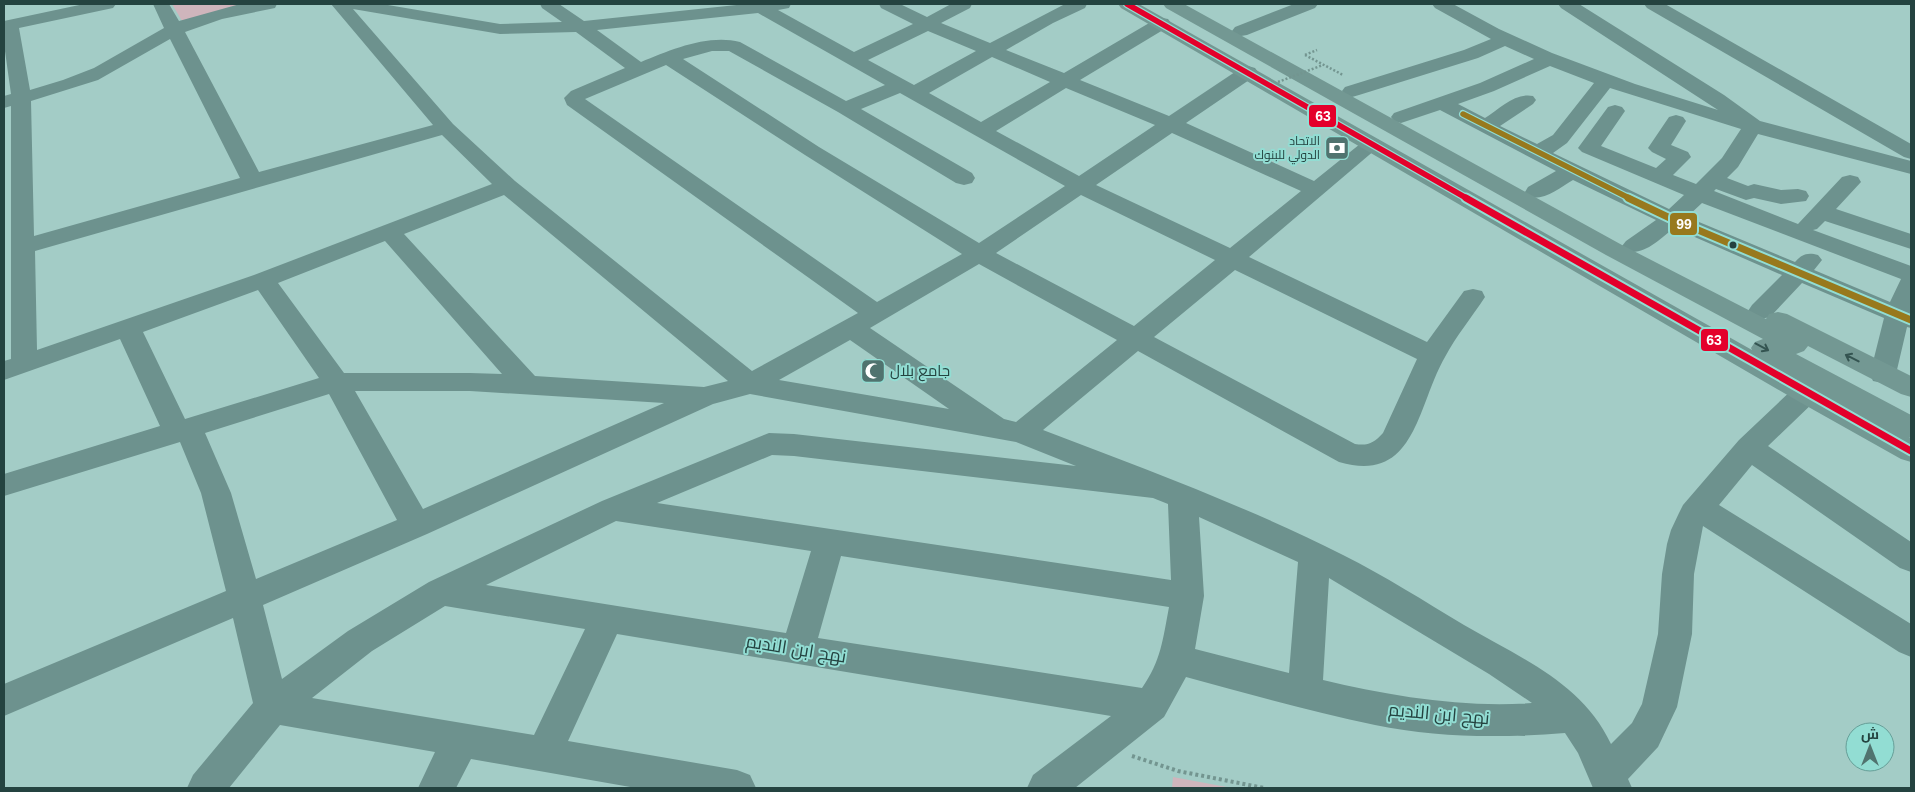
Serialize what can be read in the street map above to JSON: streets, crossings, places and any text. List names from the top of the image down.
{
  "streets": {
    "street": ["نهج ابن النديم"]
  },
  "places": {
    "bank": ["الاتحاد الدولي للبنوك"],
    "mosque": ["جامع بلال"]
  },
  "lines": ["transit line 63", "transit line 99"],
  "north": "top"
}
